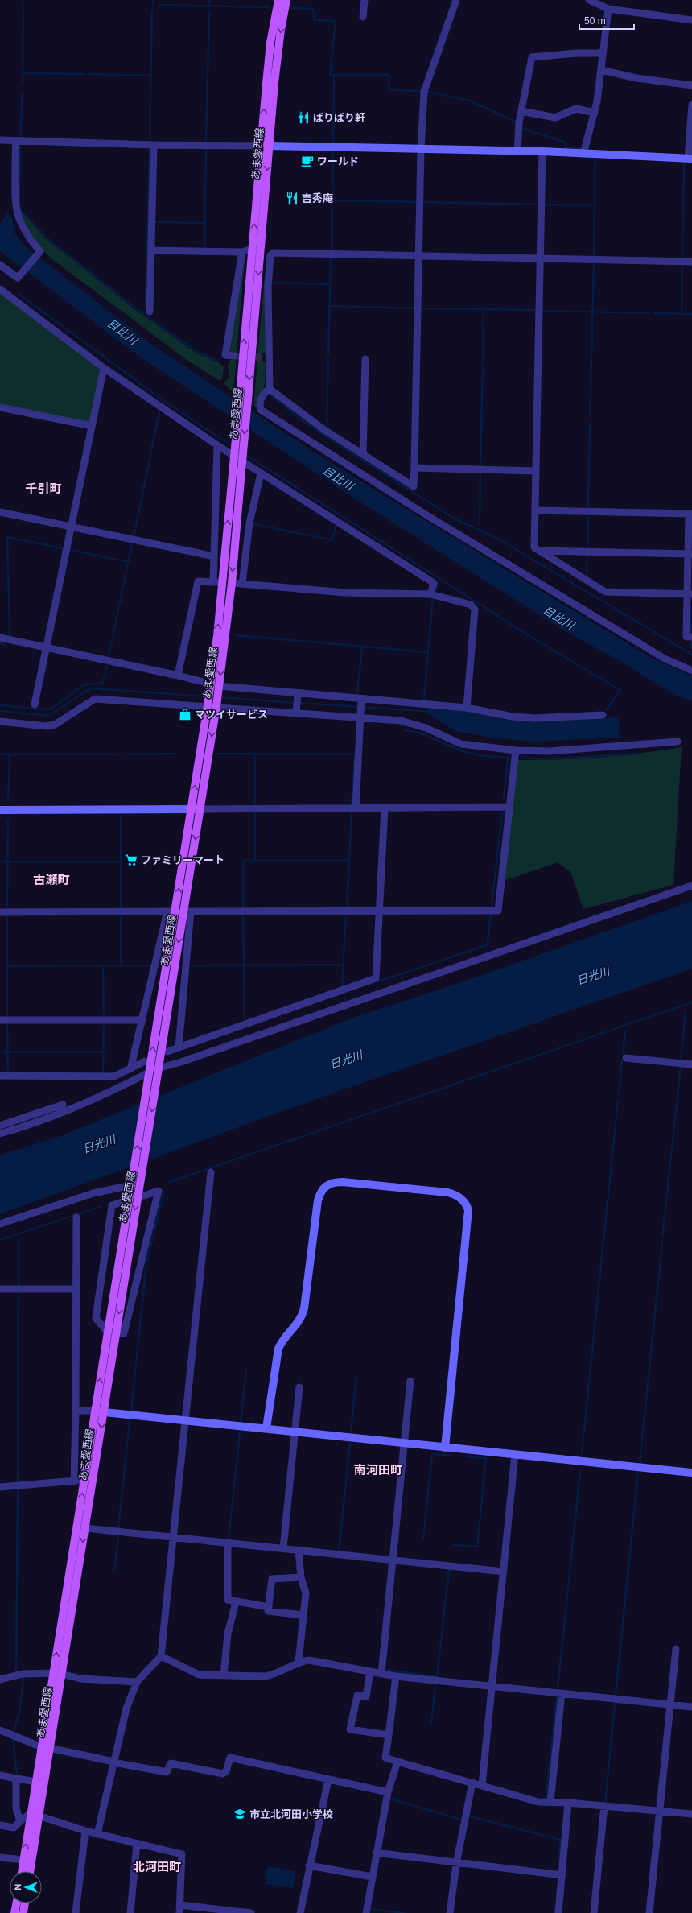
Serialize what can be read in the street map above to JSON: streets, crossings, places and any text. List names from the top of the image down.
{
  "streets": {
    "main road": ["あま愛西線"]
  },
  "districts": [
    "千引町",
    "古瀬町",
    "南河田町",
    "北河田町"
  ],
  "water": ["目比川", "日光川"],
  "places": {
    "restaurant": ["ばりばり軒", "吉秀庵"],
    "cafe": ["ワールド"],
    "shop": ["マツイサービス"],
    "supermarket": ["ファミリーマート"],
    "school or university": ["市立北河田小学校"]
  },
  "scale_bar": "50 m",
  "north": "left"
}
